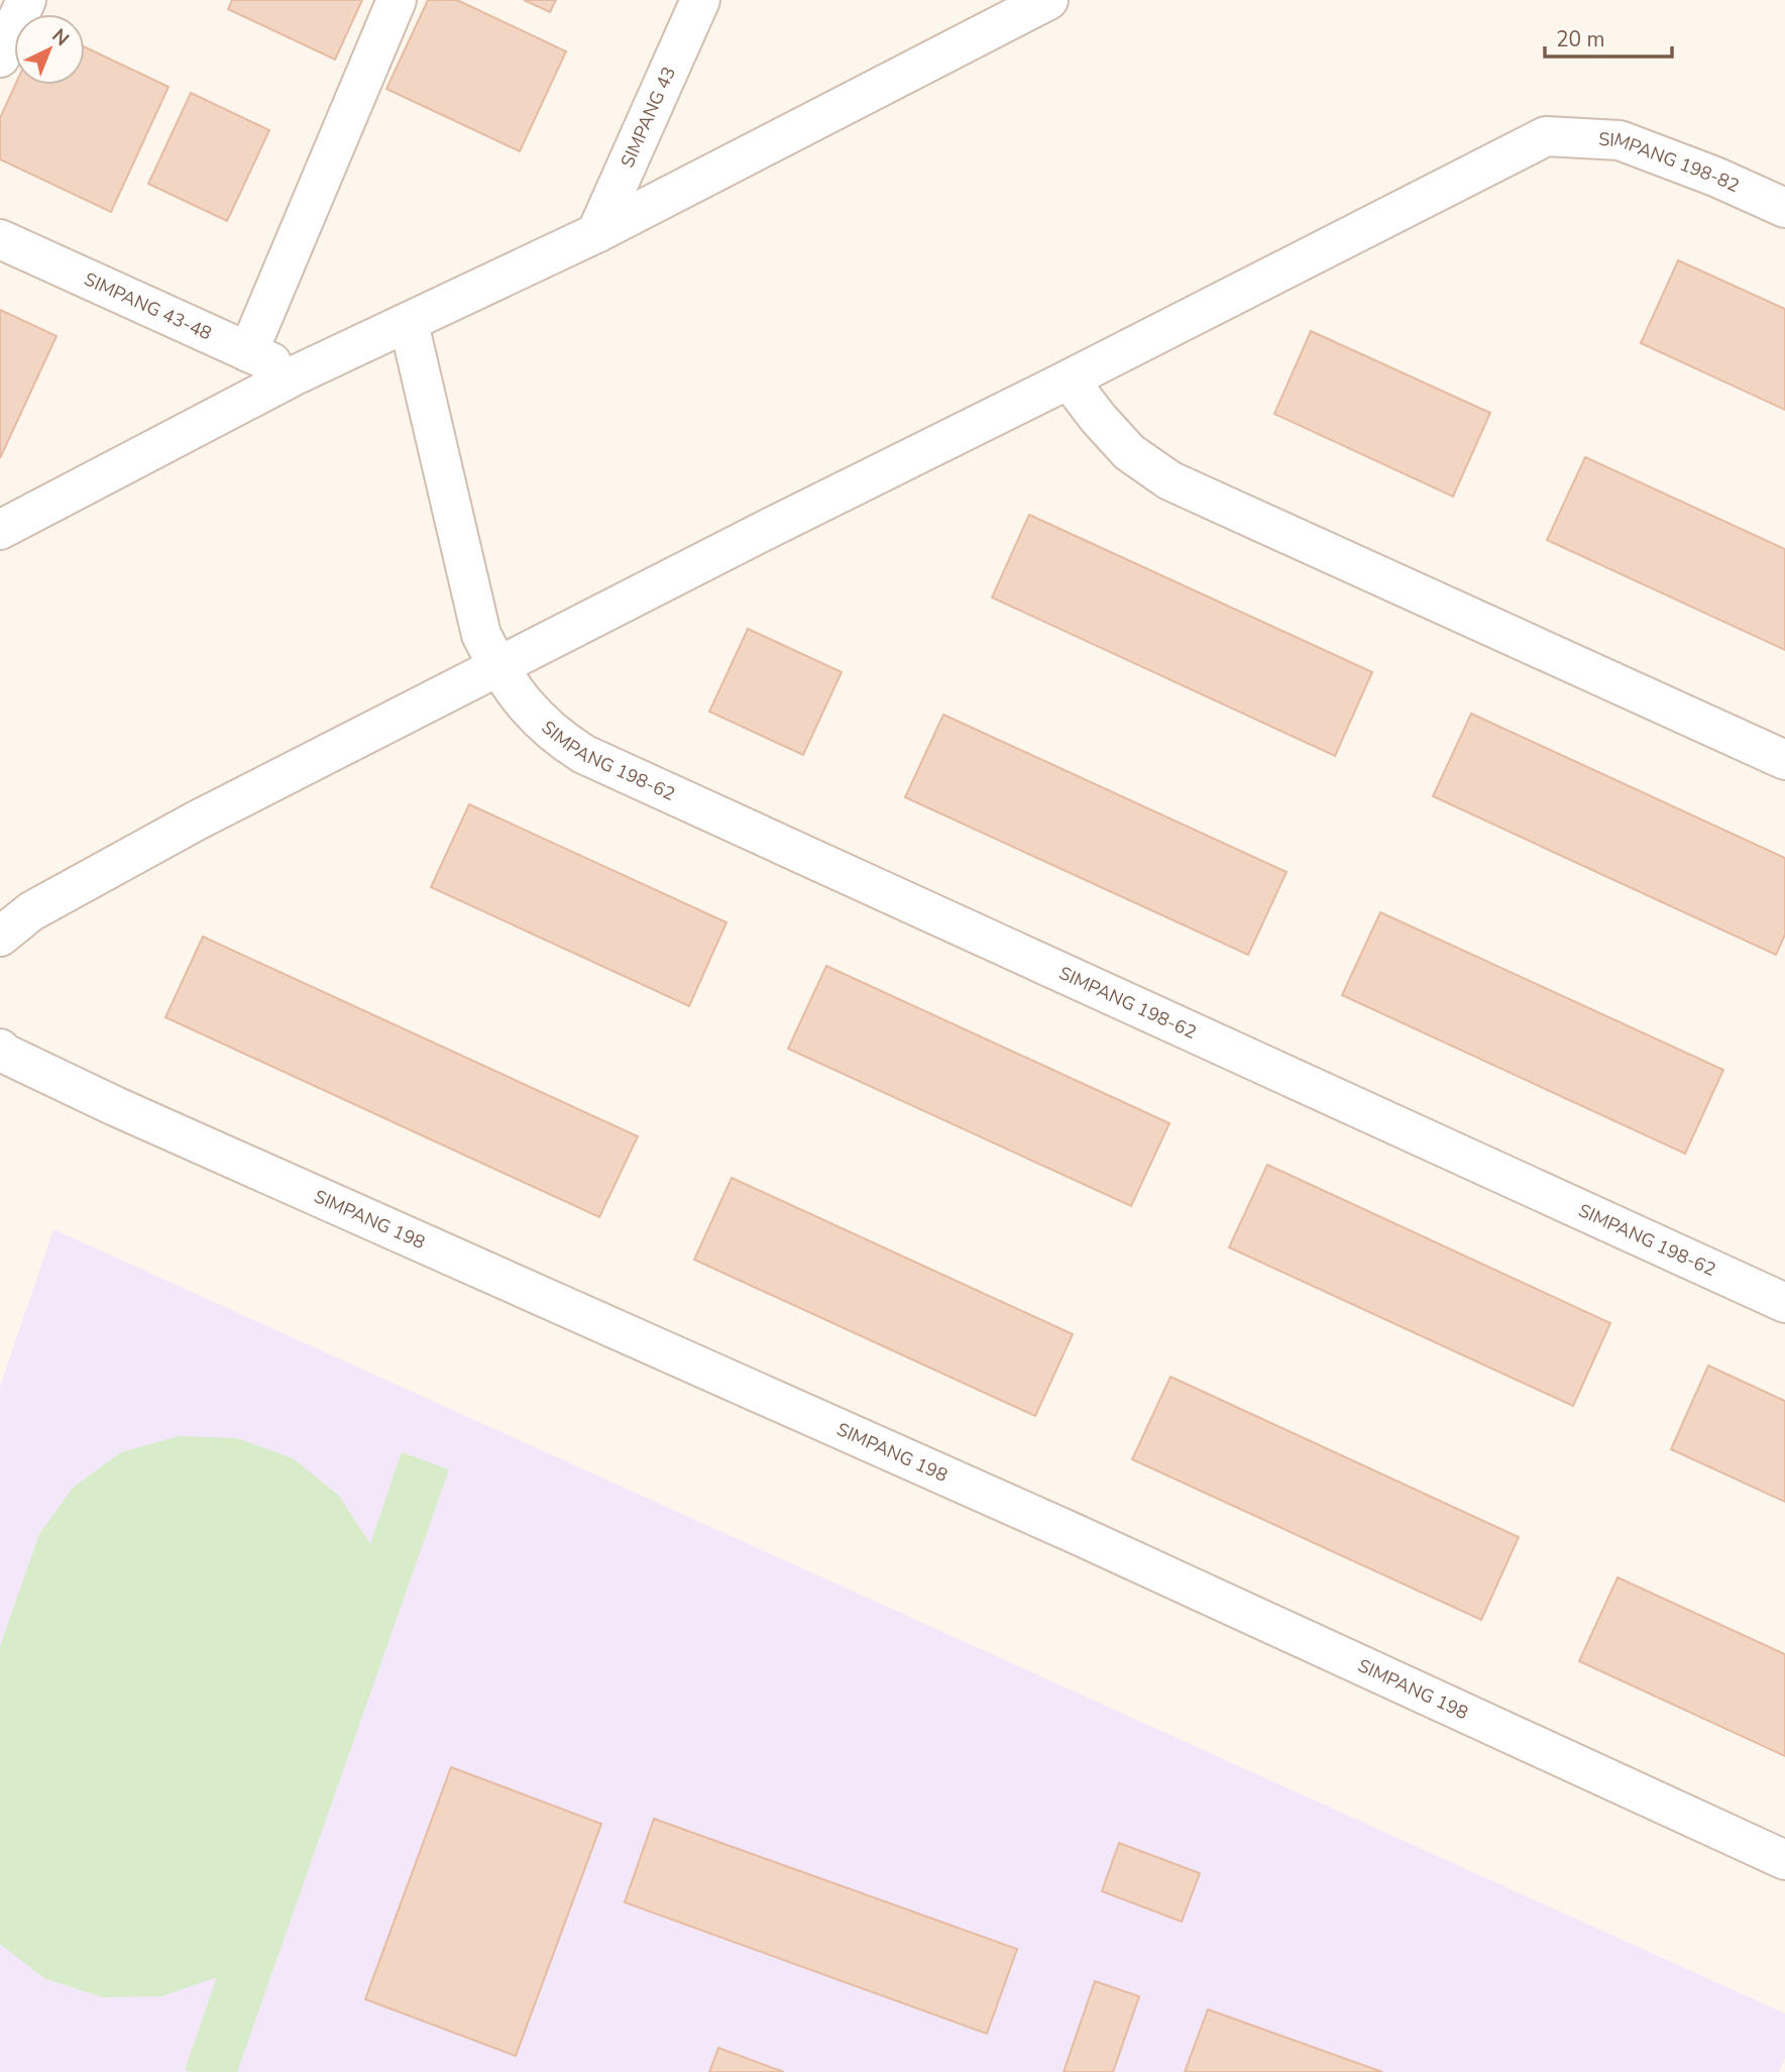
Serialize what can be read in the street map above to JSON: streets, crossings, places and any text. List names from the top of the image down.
{
  "streets": {
    "street": [
      "SIMPANG 43",
      "SIMPANG 198-82",
      "SIMPANG 43-48",
      "SIMPANG 198-62",
      "SIMPANG 198"
    ]
  },
  "scale_bar": "20 m",
  "north": "top right"
}
